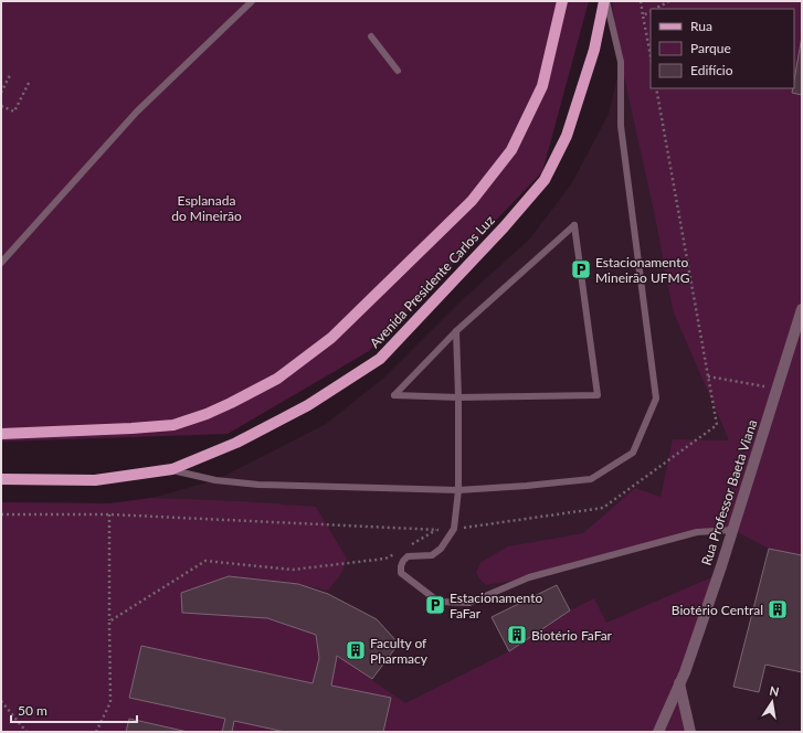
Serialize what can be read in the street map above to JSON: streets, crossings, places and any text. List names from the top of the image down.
{
  "streets": {
    "main road": ["Avenida Presidente Carlos Luz"],
    "street": ["Rua Professor Baeta Viana"]
  },
  "parks": ["Esplanada do Mineirão"],
  "places": {
    "parking": ["Estacionamento Mineirão UFMG", "Estacionamento FaFar"],
    "building": ["Biotério Central", "Biotério FaFar", "Faculty of Pharmacy"]
  },
  "legend": ["Rua", "Parque", "Edifício"],
  "scale_bar": "50 m",
  "north": "top"
}
